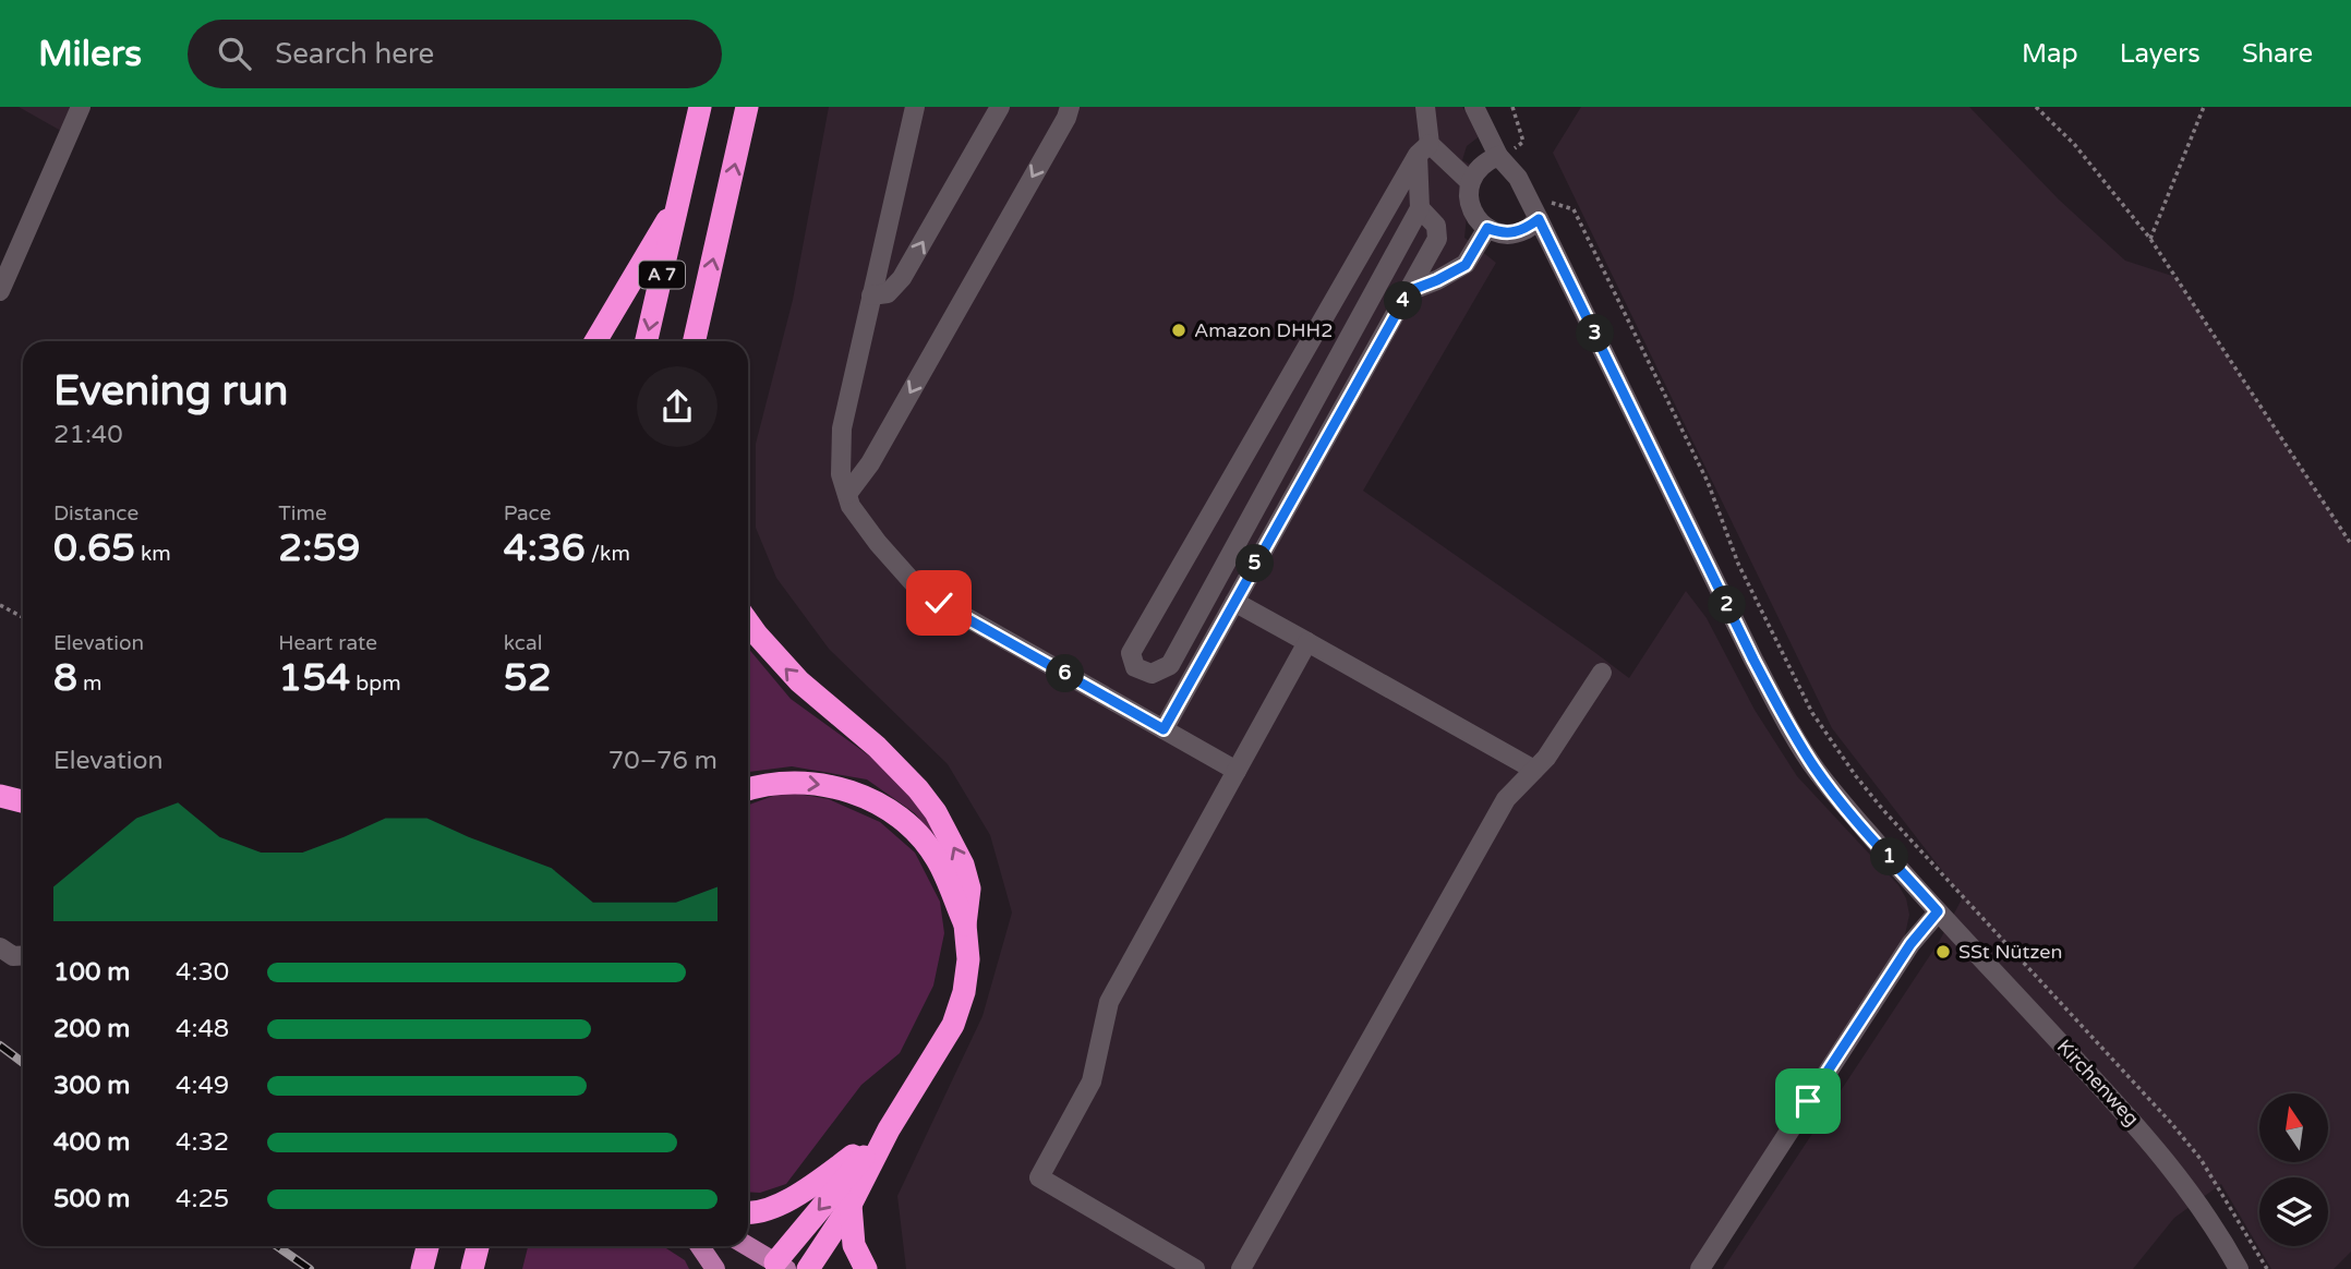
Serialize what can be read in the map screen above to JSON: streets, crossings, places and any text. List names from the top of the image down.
{
  "streets": {
    "highway": ["A 7"],
    "street": ["Kirchenweg"]
  },
  "places": ["Amazon DHH2", "SSt Nützen"],
  "north": "top",
  "page": {
    "header": "Milers",
    "search": "Search here",
    "nav": ["Map", "Layers", "Share"],
    "pins": [
      "4",
      "3",
      "5",
      "2",
      "6",
      "1"
    ],
    "heading": ["Evening run", "21:40"],
    "stats": [
      ["Distance", "0.65 km"],
      ["Time", "2:59"],
      ["Pace", "4:36 /km"],
      ["Elevation", "8 m"],
      ["Heart rate", "154 bpm"],
      ["kcal", "52"]
    ],
    "chart": ["Elevation", "70–76 m"],
    "list": [
      {
        "name": "100 m",
        "note": "4:30"
      },
      {
        "name": "200 m",
        "note": "4:48"
      },
      {
        "name": "300 m",
        "note": "4:49"
      },
      {
        "name": "400 m",
        "note": "4:32"
      },
      {
        "name": "500 m",
        "note": "4:25"
      }
    ]
  }
}
